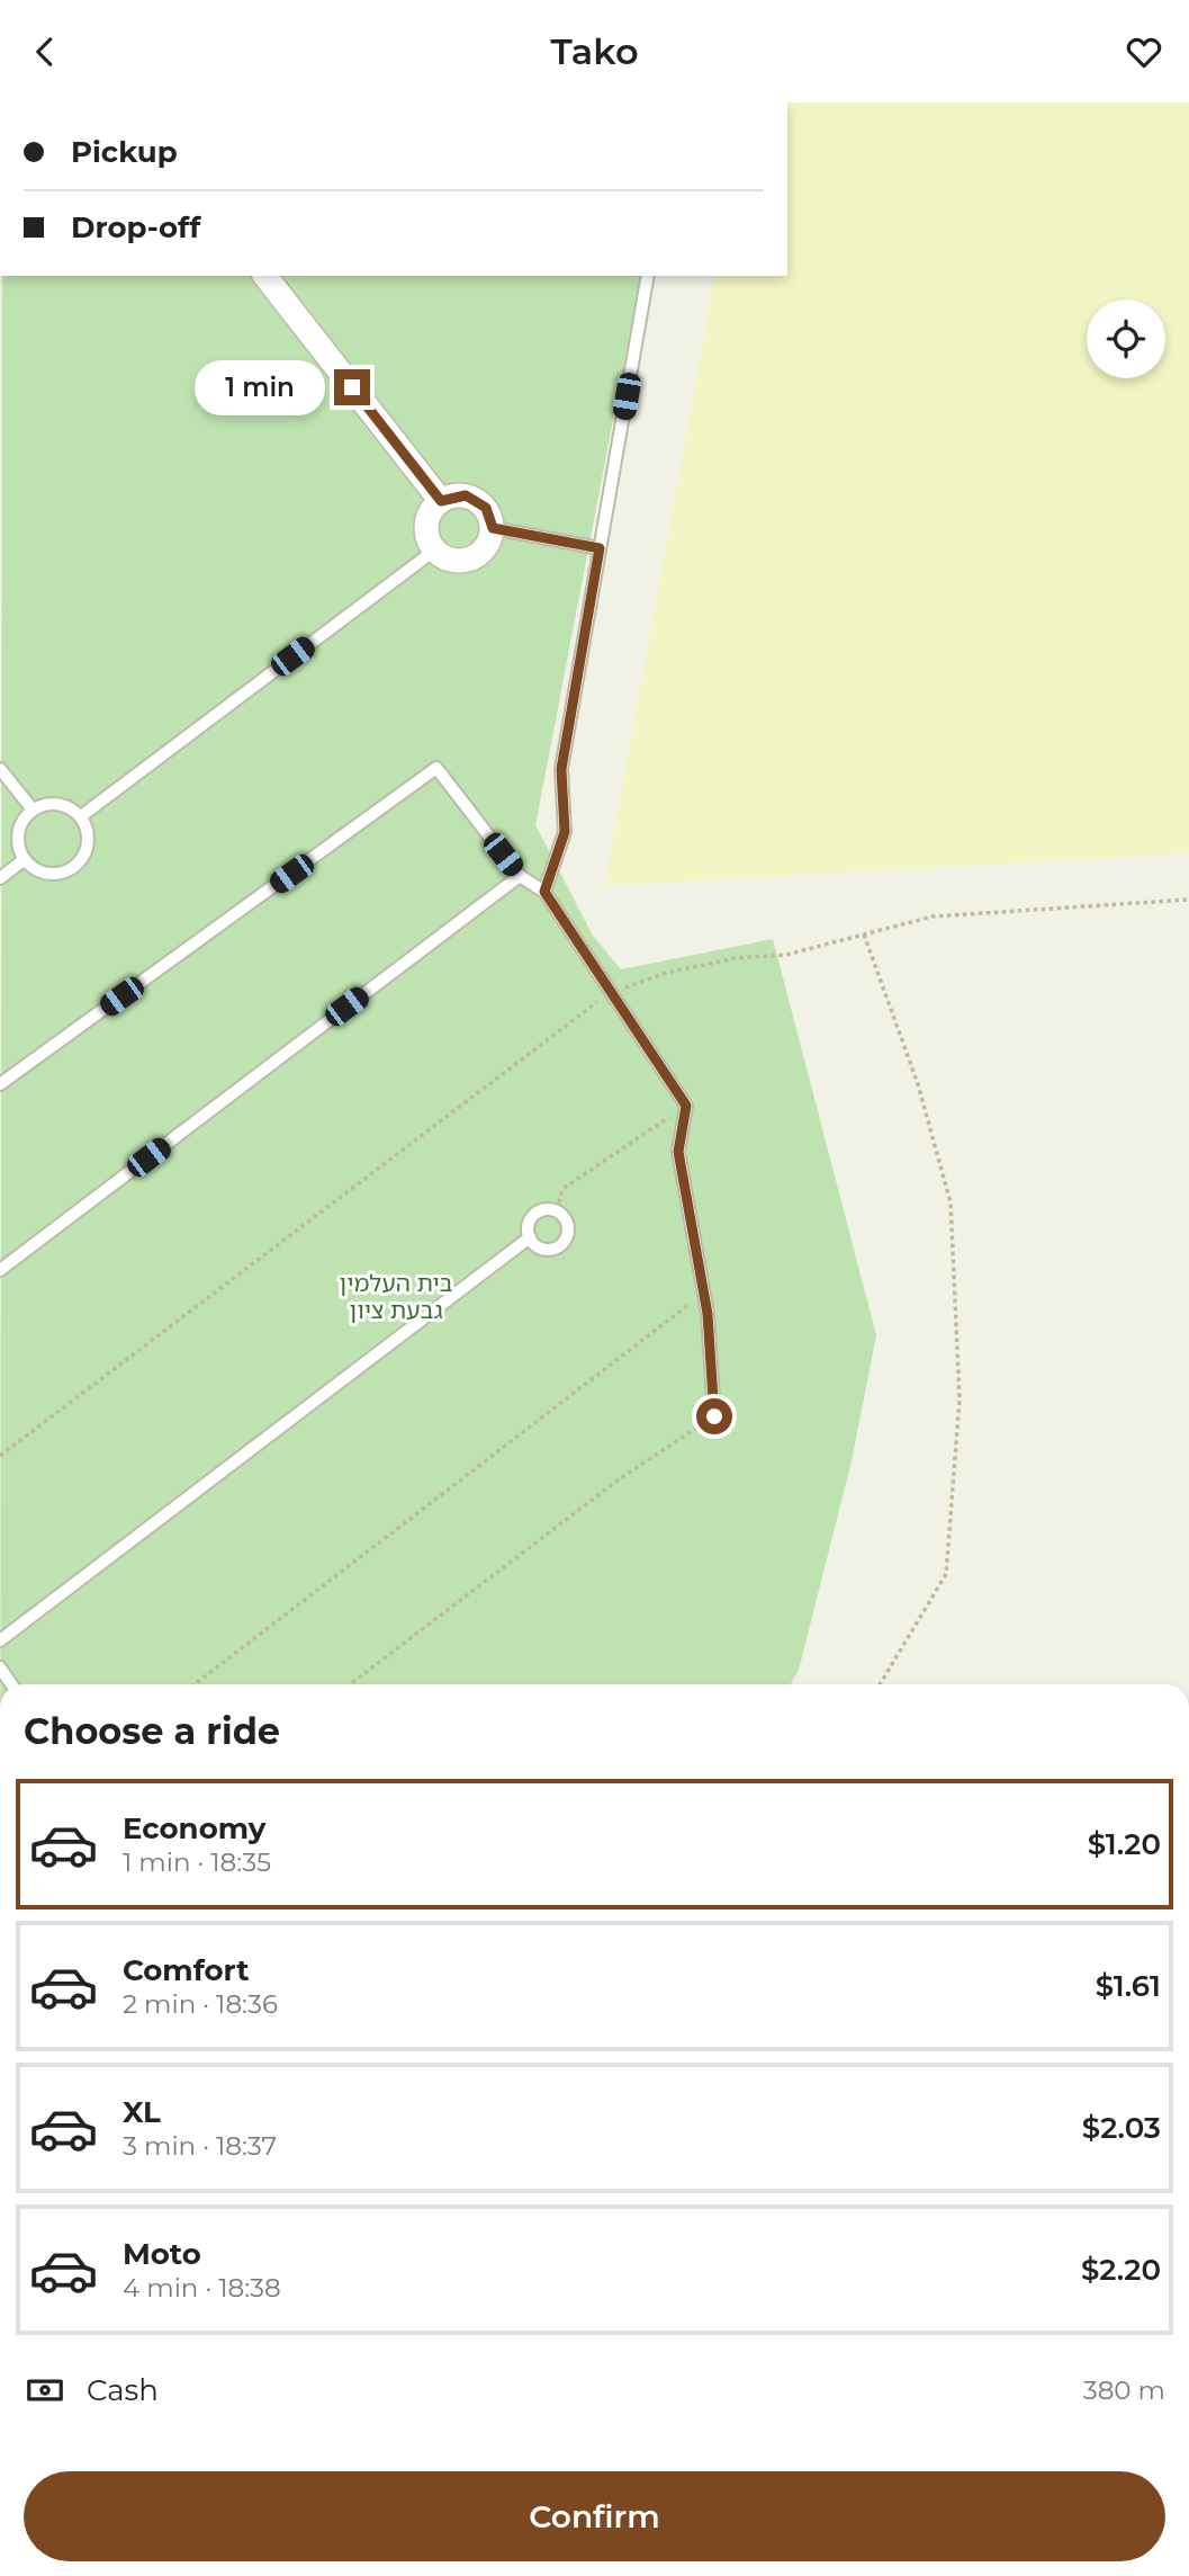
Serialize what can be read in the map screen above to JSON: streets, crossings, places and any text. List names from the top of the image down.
{
  "parks": ["בית העלמין גבעת ציון"],
  "page": {
    "header": "Tako",
    "banner": ["Pickup", "Drop-off"],
    "bubble": "1 min",
    "heading": "Choose a ride",
    "list": [
      {
        "name": "Economy",
        "note": "1 min · 18:35",
        "value": "$1.20"
      },
      {
        "name": "Comfort",
        "note": "2 min · 18:36",
        "value": "$1.61"
      },
      {
        "name": "XL",
        "note": "3 min · 18:37",
        "value": "$2.03"
      },
      {
        "name": "Moto",
        "note": "4 min · 18:38",
        "value": "$2.20"
      }
    ],
    "pay": ["Cash", "380 m"],
    "buttons": "Confirm"
  }
}
